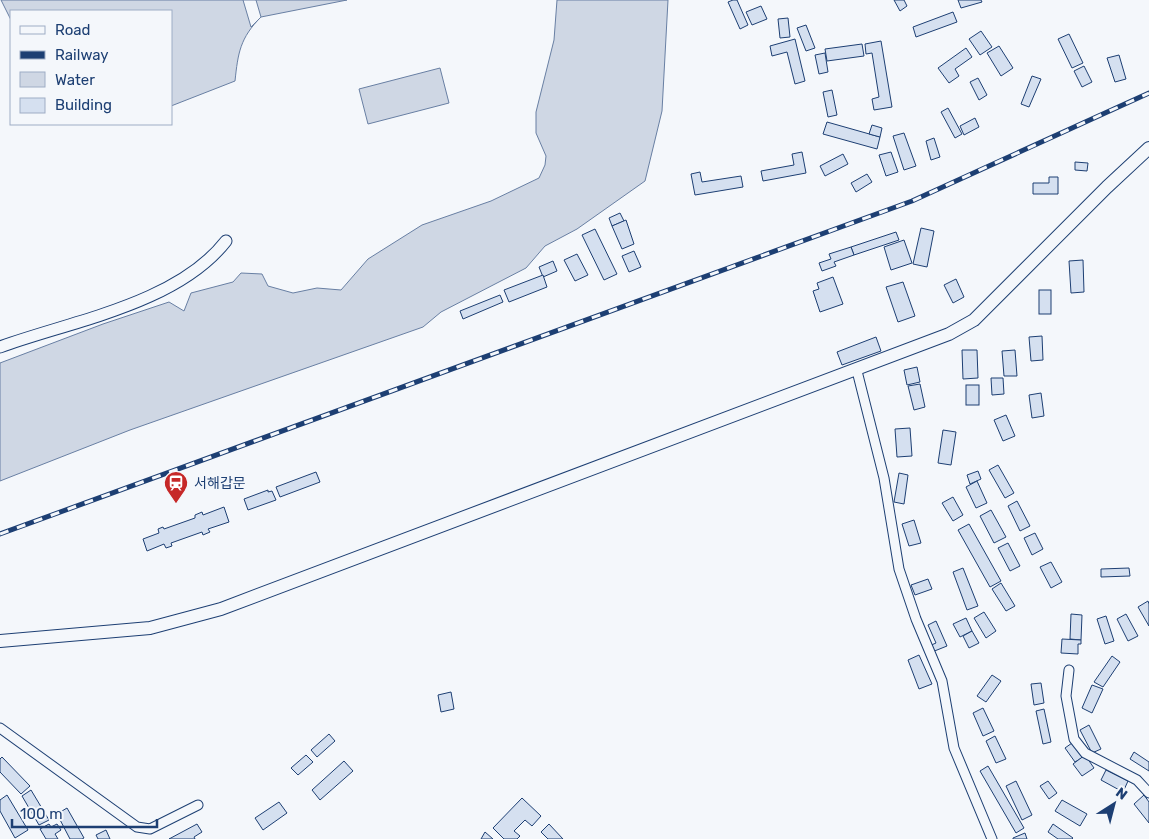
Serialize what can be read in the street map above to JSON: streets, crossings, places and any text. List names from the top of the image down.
{
  "places": {
    "station": ["서해갑문"]
  },
  "legend": [
    "Road",
    "Railway",
    "Water",
    "Building"
  ],
  "scale_bar": "100 m",
  "north": "top right"
}
